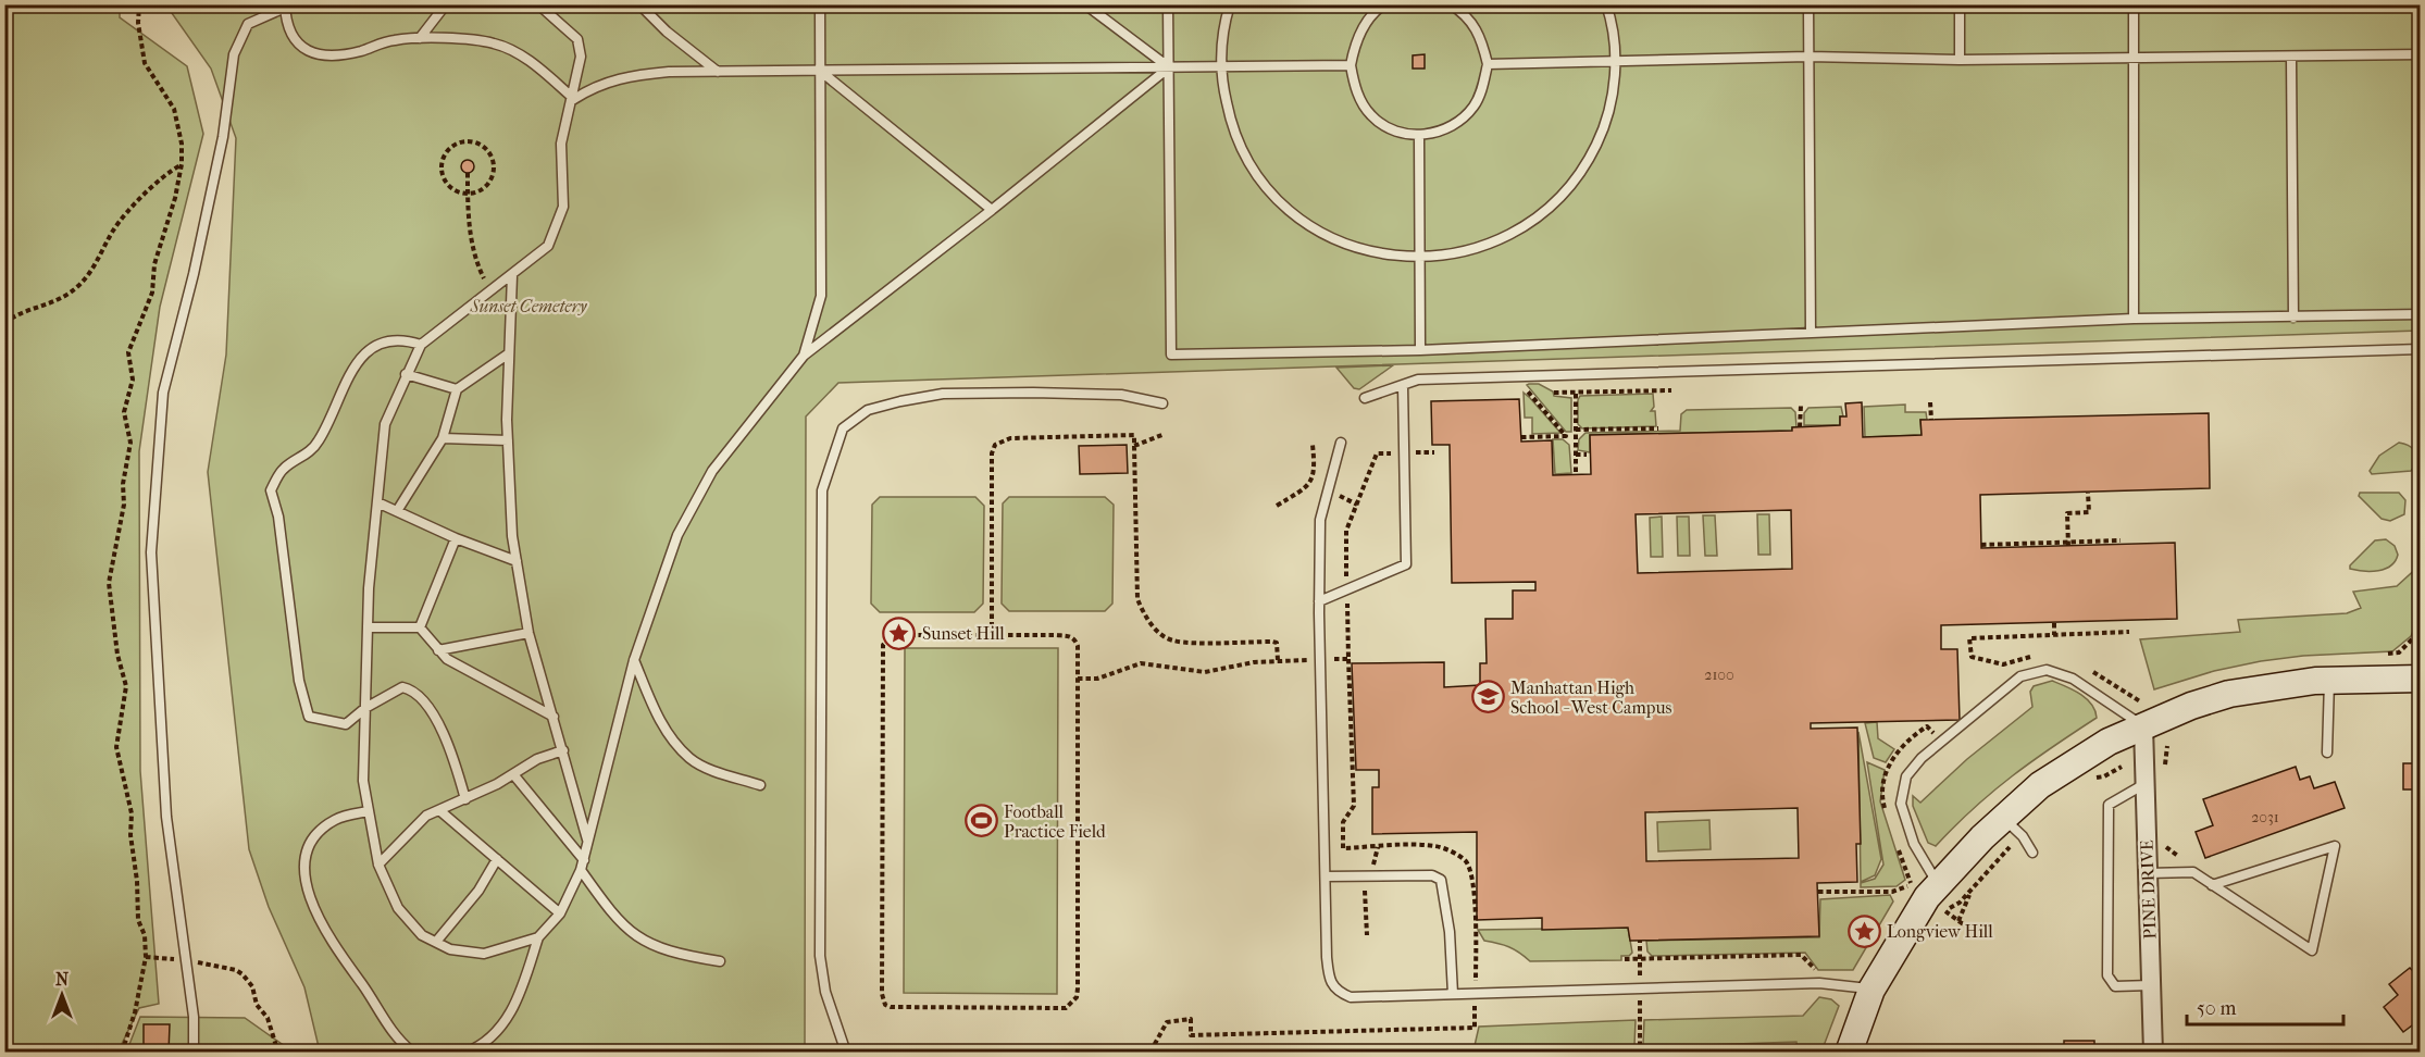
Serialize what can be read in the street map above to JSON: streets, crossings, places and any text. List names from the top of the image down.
{
  "streets": {
    "street": ["PINE DRIVE"]
  },
  "parks": ["Sunset Cemetery"],
  "places": {
    "place": ["Sunset Hill", "Longview Hill"],
    "school or university": ["Manhattan High School - West Campus"],
    "sports": ["Football Practice Field"]
  },
  "house_numbers": ["2100", "2031"],
  "scale_bar": "50 m",
  "north": "top"
}
